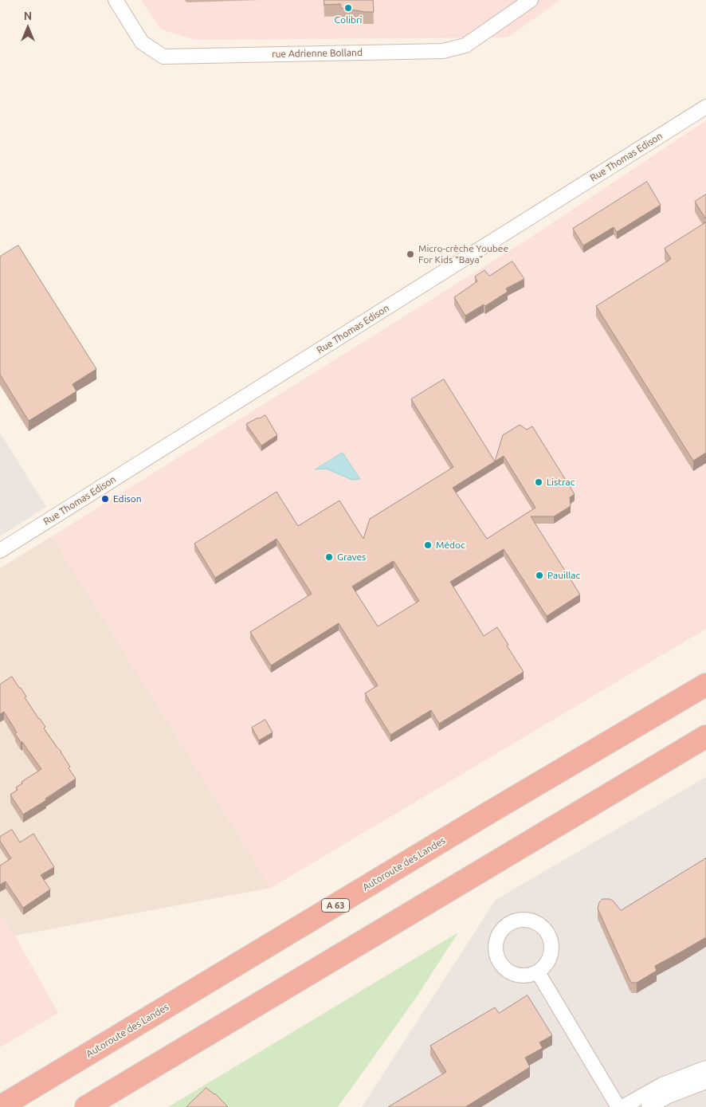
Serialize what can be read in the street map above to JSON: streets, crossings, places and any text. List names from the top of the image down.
{
  "streets": {
    "highway": ["Autoroute des Landes", "A 63"],
    "street": ["rue Adrienne Bolland", "Rue Thomas Edison"]
  },
  "places": [
    "Colibri",
    "Micro-crèche Youbee For Kids “Baya”",
    "Listrac",
    "Edison",
    "Médoc",
    "Graves",
    "Pauillac"
  ],
  "north": "top"
}
